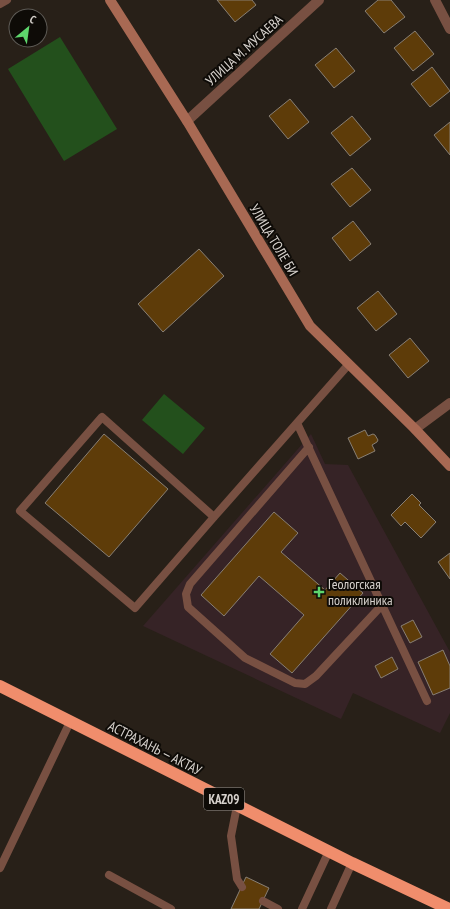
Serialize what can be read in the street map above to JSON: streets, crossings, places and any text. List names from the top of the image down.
{
  "streets": {
    "highway": ["АСТРАХАНЬ — АКТАУ", "KAZ09"],
    "street": ["УЛИЦА М. МУСАЕВА", "УЛИЦА ТОЛЕ БИ"]
  },
  "crossings": [
    ["УЛИЦА М. МУСАЕВА", "УЛИЦА ТОЛЕ БИ"]
  ],
  "places": {
    "health": ["Геологская поликлиника"]
  },
  "north": "top right"
}
